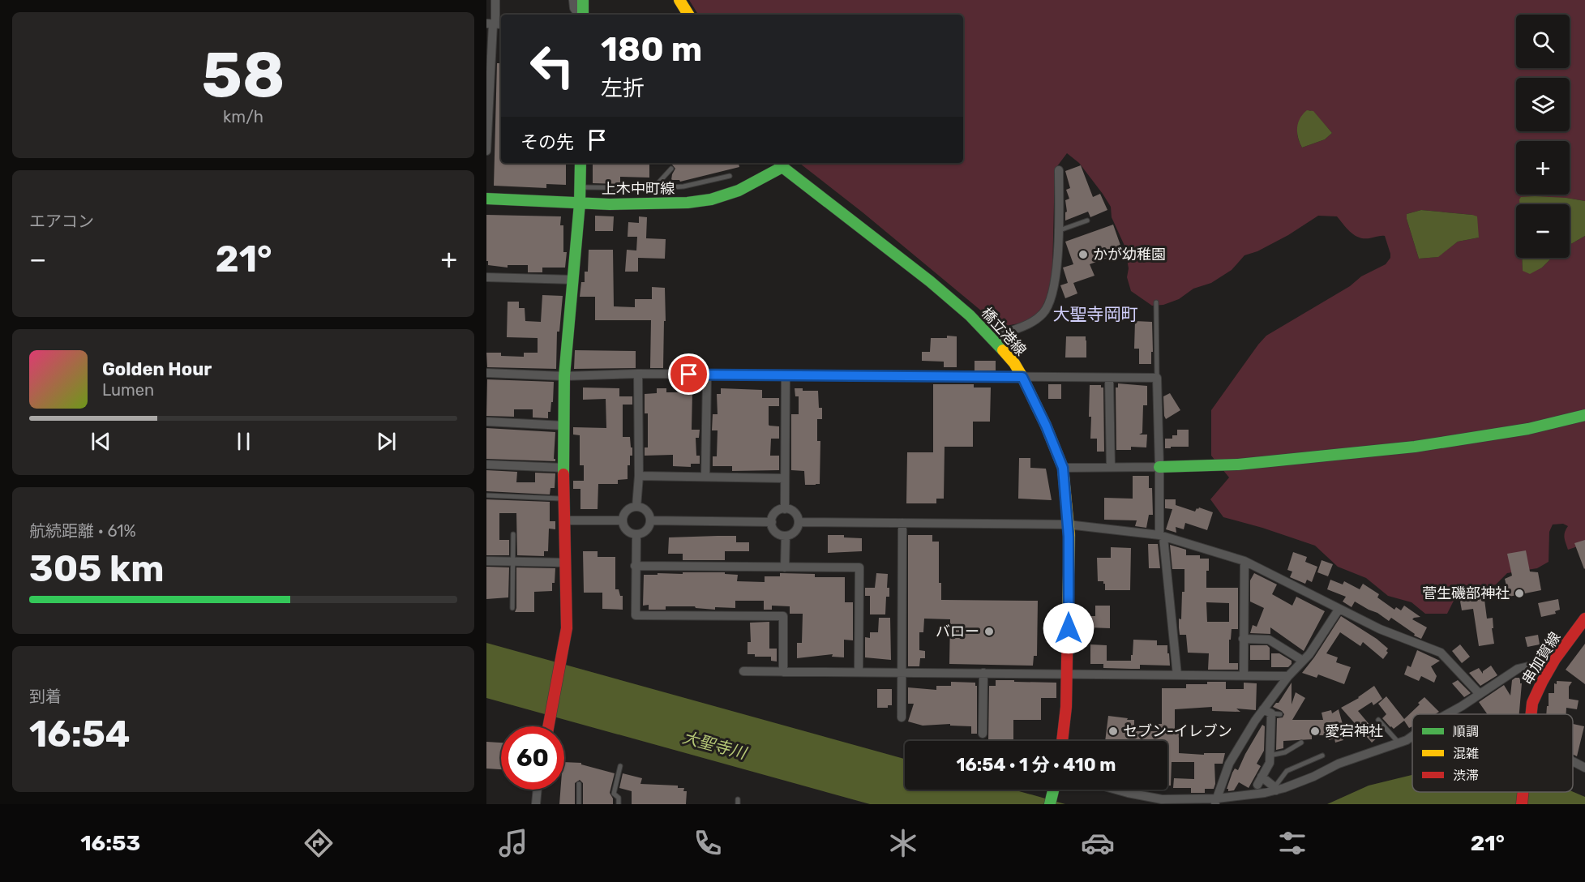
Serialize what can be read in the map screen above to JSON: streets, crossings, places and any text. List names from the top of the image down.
{
  "streets": {
    "main road": ["上木中町線", "橋立港線", "串加賀線"]
  },
  "crossings": [
    ["上木中町線", "橋立港線"]
  ],
  "districts": ["大聖寺岡町"],
  "water": ["大聖寺川"],
  "places": [
    "かが幼稚園",
    "菅生磯部神社",
    "バロー",
    "セブン-イレブン",
    "愛宕神社"
  ],
  "legend": ["順調", "混雑", "渋滞"],
  "page": {
    "tile": [
      ["58", "km/h"],
      "エアコン",
      ["航続距離 · 61%", "305 km"],
      ["到着", "16:54"]
    ],
    "map_buttons": ["+", "−"],
    "turn": ["180 m", "左折"],
    "then": "その先",
    "heat": ["−", "21°", "+"],
    "song": ["Golden Hour", "Lumen"],
    "limit": "60",
    "trip": "16:54 · 1 分 · 410 m",
    "tabs": ["16:53", "21°"]
  }
}
